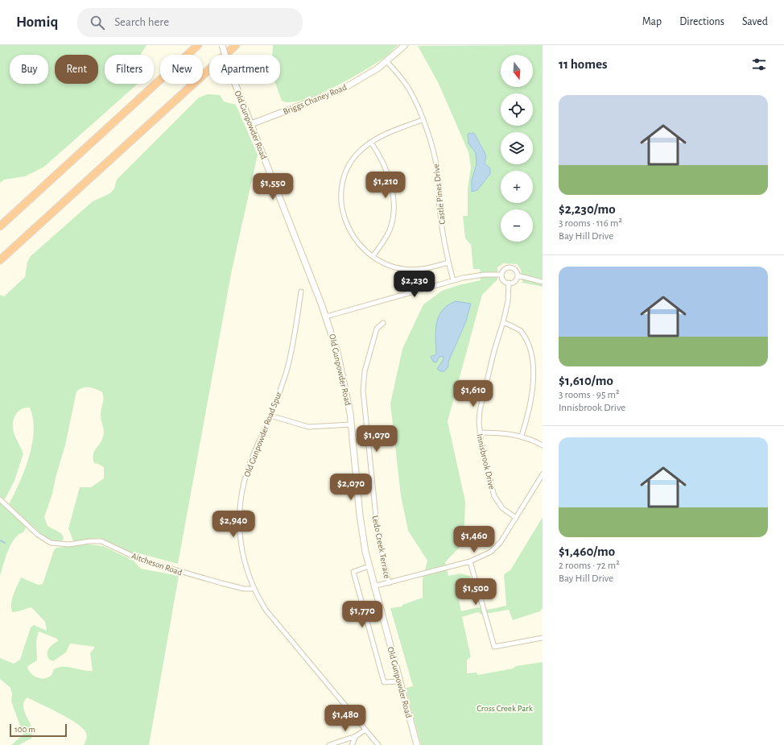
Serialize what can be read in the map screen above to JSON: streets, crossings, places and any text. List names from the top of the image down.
{
  "streets": {
    "main road": ["Briggs Chaney Road", "Old Gunpowder Road"],
    "street": [
      "Castle Pines Drive",
      "Old Gunpowder Road Spur",
      "Innisbrook Drive",
      "Ledo Creek Terrace",
      "Aitcheson Road"
    ]
  },
  "crossings": [
    ["Briggs Chaney Road", "Old Gunpowder Road"],
    ["Briggs Chaney Road", "Castle Pines Drive"],
    ["Old Gunpowder Road Spur", "Aitcheson Road"]
  ],
  "parks": ["Cross Creek Park"],
  "scale_bar": "100 m",
  "north": "bottom",
  "page": {
    "header": "Homiq",
    "search": "Search here",
    "nav": ["Map", "Directions", "Saved"],
    "heading": "11 homes",
    "map_buttons": ["+", "−"],
    "chip": [
      "Buy",
      "Rent",
      "Filters",
      "New",
      "Apartment"
    ],
    "list": [
      {
        "name": "$2,230/mo",
        "note": "3 rooms · 116 m² · Bay Hill Drive"
      },
      {
        "name": "$1,610/mo",
        "note": "3 rooms · 95 m² · Innisbrook Drive"
      },
      {
        "name": "$1,460/mo",
        "note": "2 rooms · 72 m² · Bay Hill Drive"
      }
    ],
    "price": [
      "$1,210",
      "$1,550",
      "$2,230",
      "$1,610",
      "$1,070",
      "$2,070",
      "$2,940",
      "$1,460",
      "$1,500",
      "$1,770",
      "$1,480"
    ],
    "scale": "100 m"
  }
}
